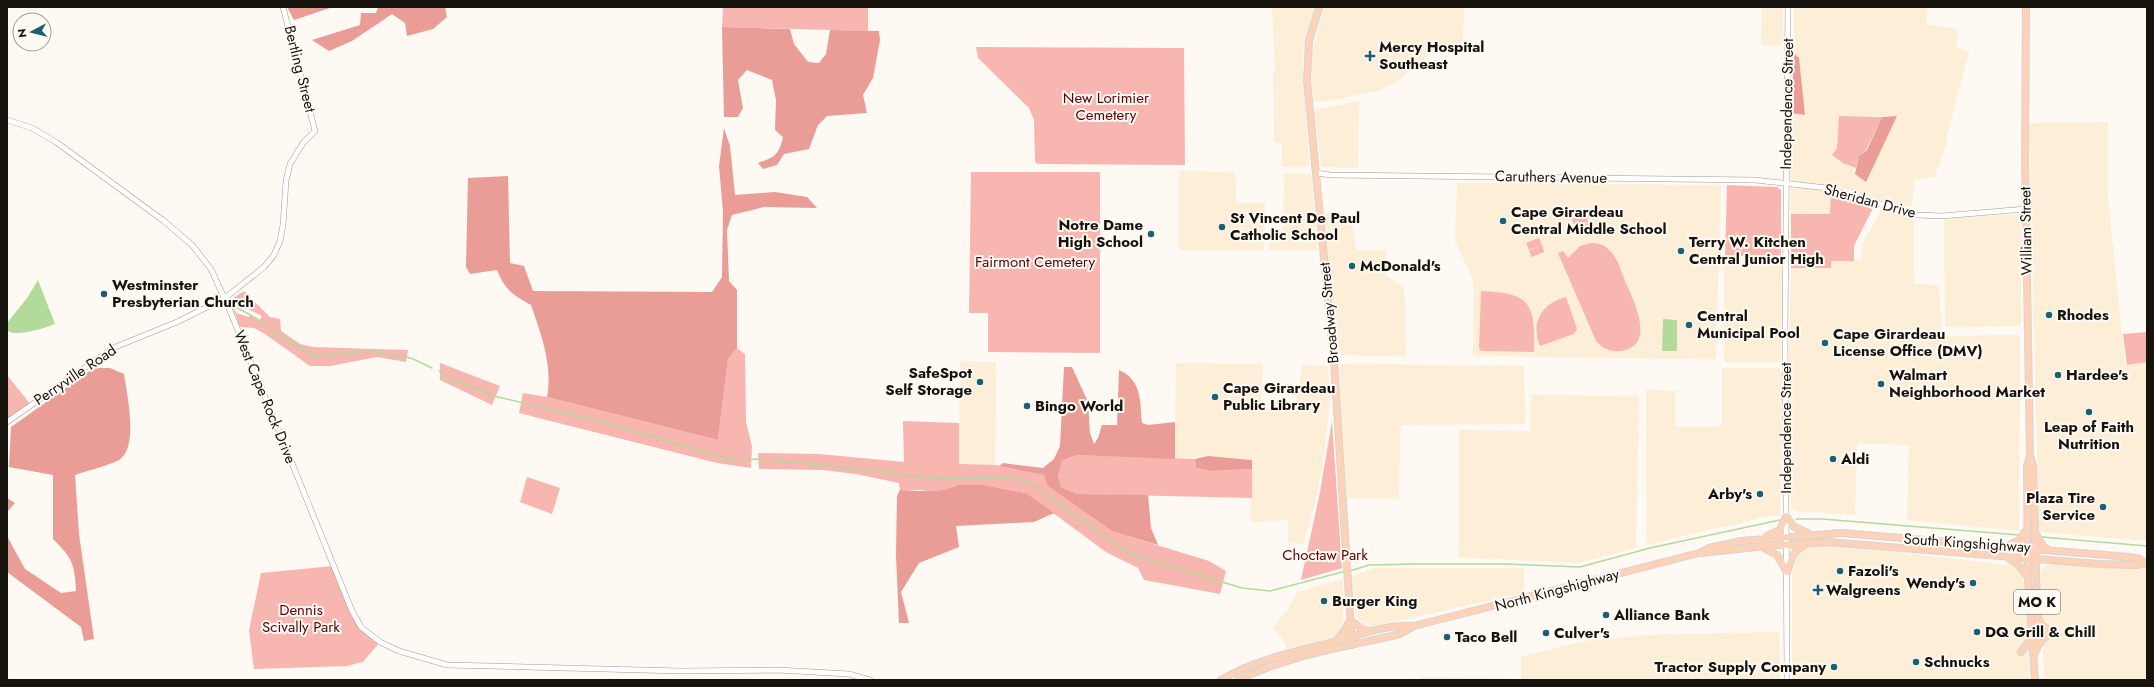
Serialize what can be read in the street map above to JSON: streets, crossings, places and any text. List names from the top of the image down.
{
  "streets": {
    "main road": [
      "William Street",
      "Broadway Street",
      "South Kingshighway",
      "North Kingshighway",
      "MO K"
    ],
    "street": [
      "Bertling Street",
      "Independence Street",
      "Caruthers Avenue",
      "Sheridan Drive",
      "Perryville Road",
      "West Cape Rock Drive"
    ]
  },
  "crossings": [
    ["Bertling Street", "Perryville Road"],
    ["Independence Street", "Caruthers Avenue"],
    ["Independence Street", "Sheridan Drive"],
    ["Independence Street", "South Kingshighway"],
    ["Independence Street", "North Kingshighway"],
    ["Caruthers Avenue", "Sheridan Drive"],
    ["Caruthers Avenue", "Broadway Street"],
    ["Sheridan Drive", "William Street"],
    ["William Street", "South Kingshighway"],
    ["Broadway Street", "North Kingshighway"],
    ["Perryville Road", "West Cape Rock Drive"],
    ["South Kingshighway", "North Kingshighway"]
  ],
  "parks": [
    "New Lorimier Cemetery",
    "Fairmont Cemetery",
    "Choctaw Park",
    "Dennis Scivally Park"
  ],
  "places": {
    "health": ["Mercy Hospital Southeast", "Walgreens"],
    "other": [
      "Cape Girardeau Central Middle School",
      "St Vincent De Paul Catholic School",
      "Notre Dame High School",
      "Terry W. Kitchen Central Junior High",
      "McDonald's",
      "Westminster Presbyterian Church",
      "Rhodes",
      "Central Municipal Pool",
      "Cape Girardeau License Office (DMV)",
      "Hardee's",
      "SafeSpot Self Storage",
      "Walmart Neighborhood Market",
      "Cape Girardeau Public Library",
      "Bingo World",
      "Leap of Faith Nutrition",
      "Aldi",
      "Arby's",
      "Plaza Tire Service",
      "Fazoli's",
      "Wendy's",
      "Burger King",
      "Alliance Bank",
      "DQ Grill & Chill",
      "Culver's",
      "Taco Bell",
      "Schnucks",
      "Tractor Supply Company"
    ]
  },
  "north": "left"
}
